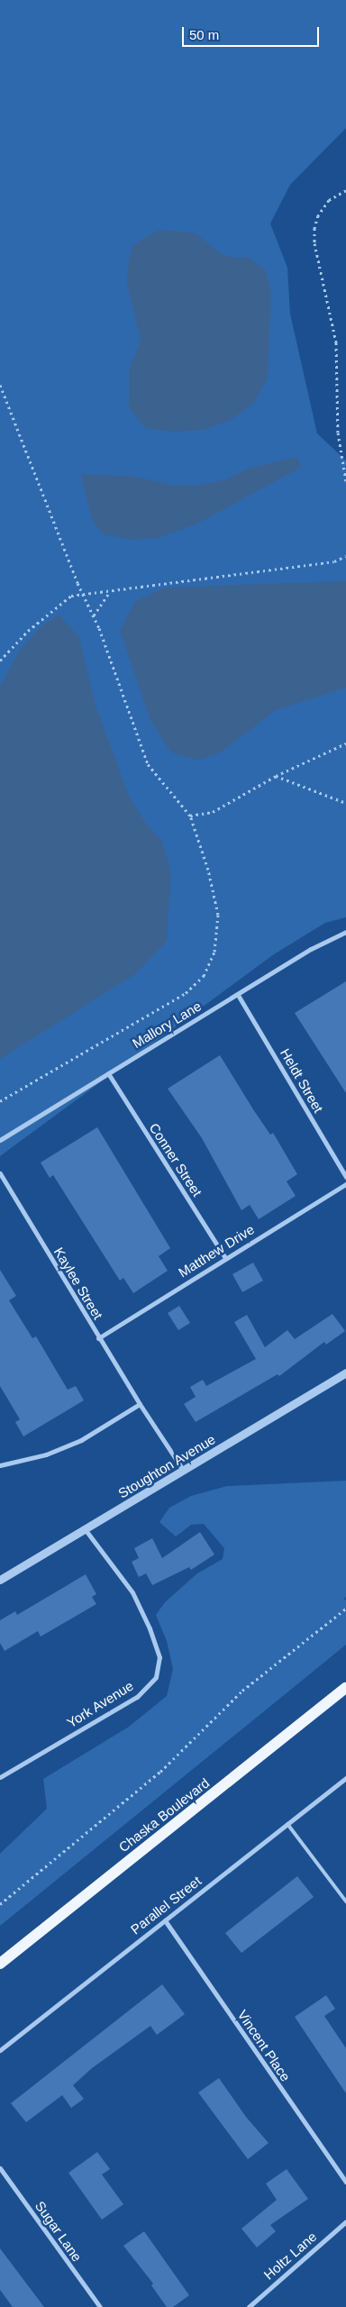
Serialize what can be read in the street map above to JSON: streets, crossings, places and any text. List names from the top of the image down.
{
  "streets": {
    "main road": ["Chaska Boulevard"],
    "street": [
      "Mallory Lane",
      "Heldt Street",
      "Conner Street",
      "Matthew Drive",
      "Kaylee Street",
      "Stoughton Avenue",
      "York Avenue",
      "Parallel Street",
      "Vincent Place",
      "Sugar Lane",
      "Holtz Lane"
    ]
  },
  "crossings": [
    ["Mallory Lane", "Heldt Street"],
    ["Mallory Lane", "Conner Street"],
    ["Conner Street", "Matthew Drive"],
    ["Matthew Drive", "Kaylee Street"],
    ["Kaylee Street", "Stoughton Avenue"],
    ["Stoughton Avenue", "York Avenue"],
    ["Parallel Street", "Vincent Place"]
  ],
  "scale_bar": "50 m"
}
